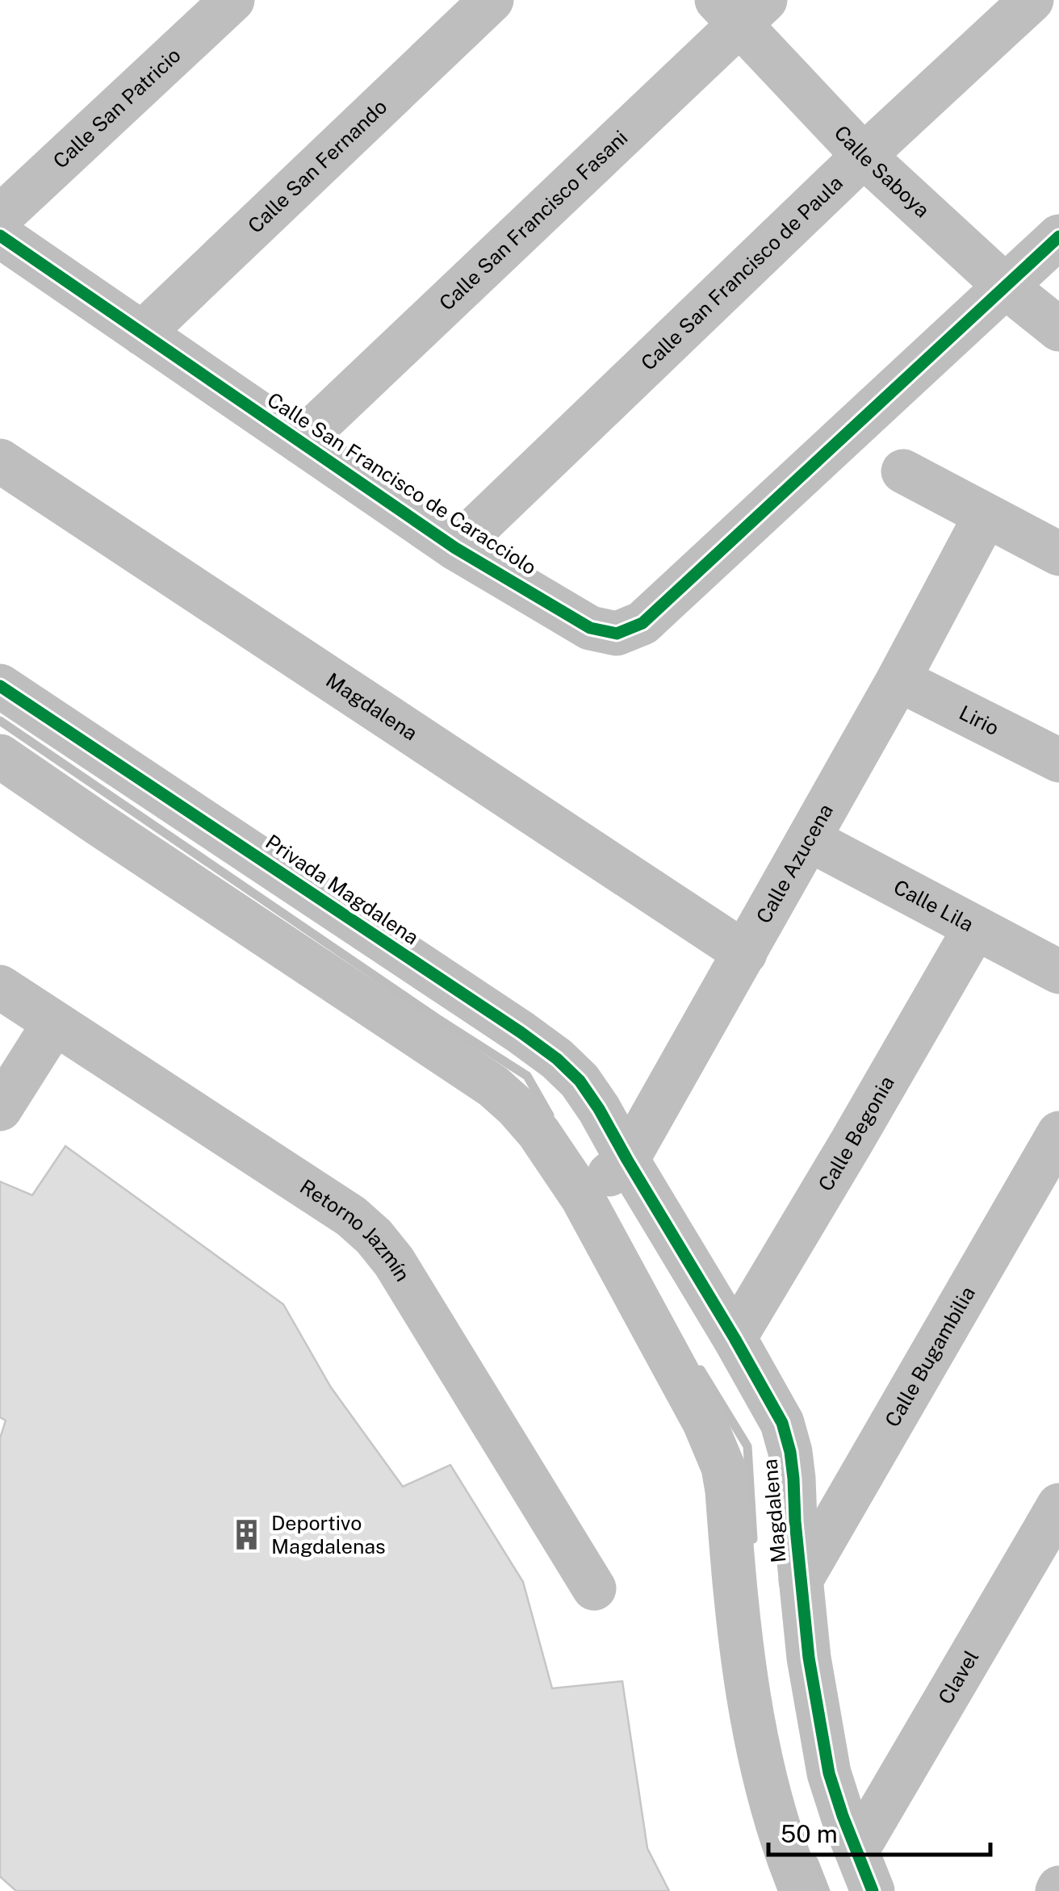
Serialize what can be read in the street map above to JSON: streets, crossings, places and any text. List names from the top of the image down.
{
  "streets": {
    "street": [
      "Calle San Patricio",
      "Calle San Fernando",
      "Calle Saboya",
      "Calle San Francisco Fasani",
      "Calle San Francisco de Paula",
      "Calle San Francisco de Caracciolo",
      "Magdalena",
      "Lirio",
      "Calle Azucena",
      "Privada Magdalena",
      "Calle Lila",
      "Calle Begonia",
      "Retorno Jazmín",
      "Calle Bugambilia",
      "Clavel"
    ]
  },
  "crossings": [
    ["Calle San Fernando", "Calle San Francisco de Caracciolo"],
    ["Calle Saboya", "Calle San Francisco Fasani"],
    ["Calle Saboya", "Calle San Francisco de Paula"],
    ["Calle Saboya", "Calle San Francisco de Caracciolo"],
    ["Calle San Francisco Fasani", "Calle San Francisco de Caracciolo"],
    ["Calle San Francisco de Paula", "Calle San Francisco de Caracciolo"],
    ["Magdalena", "Calle Azucena"],
    ["Magdalena", "Privada Magdalena"],
    ["Magdalena", "Calle Begonia"],
    ["Magdalena", "Calle Bugambilia"],
    ["Magdalena", "Clavel"],
    ["Lirio", "Calle Azucena"],
    ["Calle Azucena", "Privada Magdalena"],
    ["Calle Azucena", "Calle Lila"],
    ["Calle Lila", "Calle Begonia"]
  ],
  "places": {
    "building": ["Deportivo Magdalenas"]
  },
  "scale_bar": "50 m"
}
